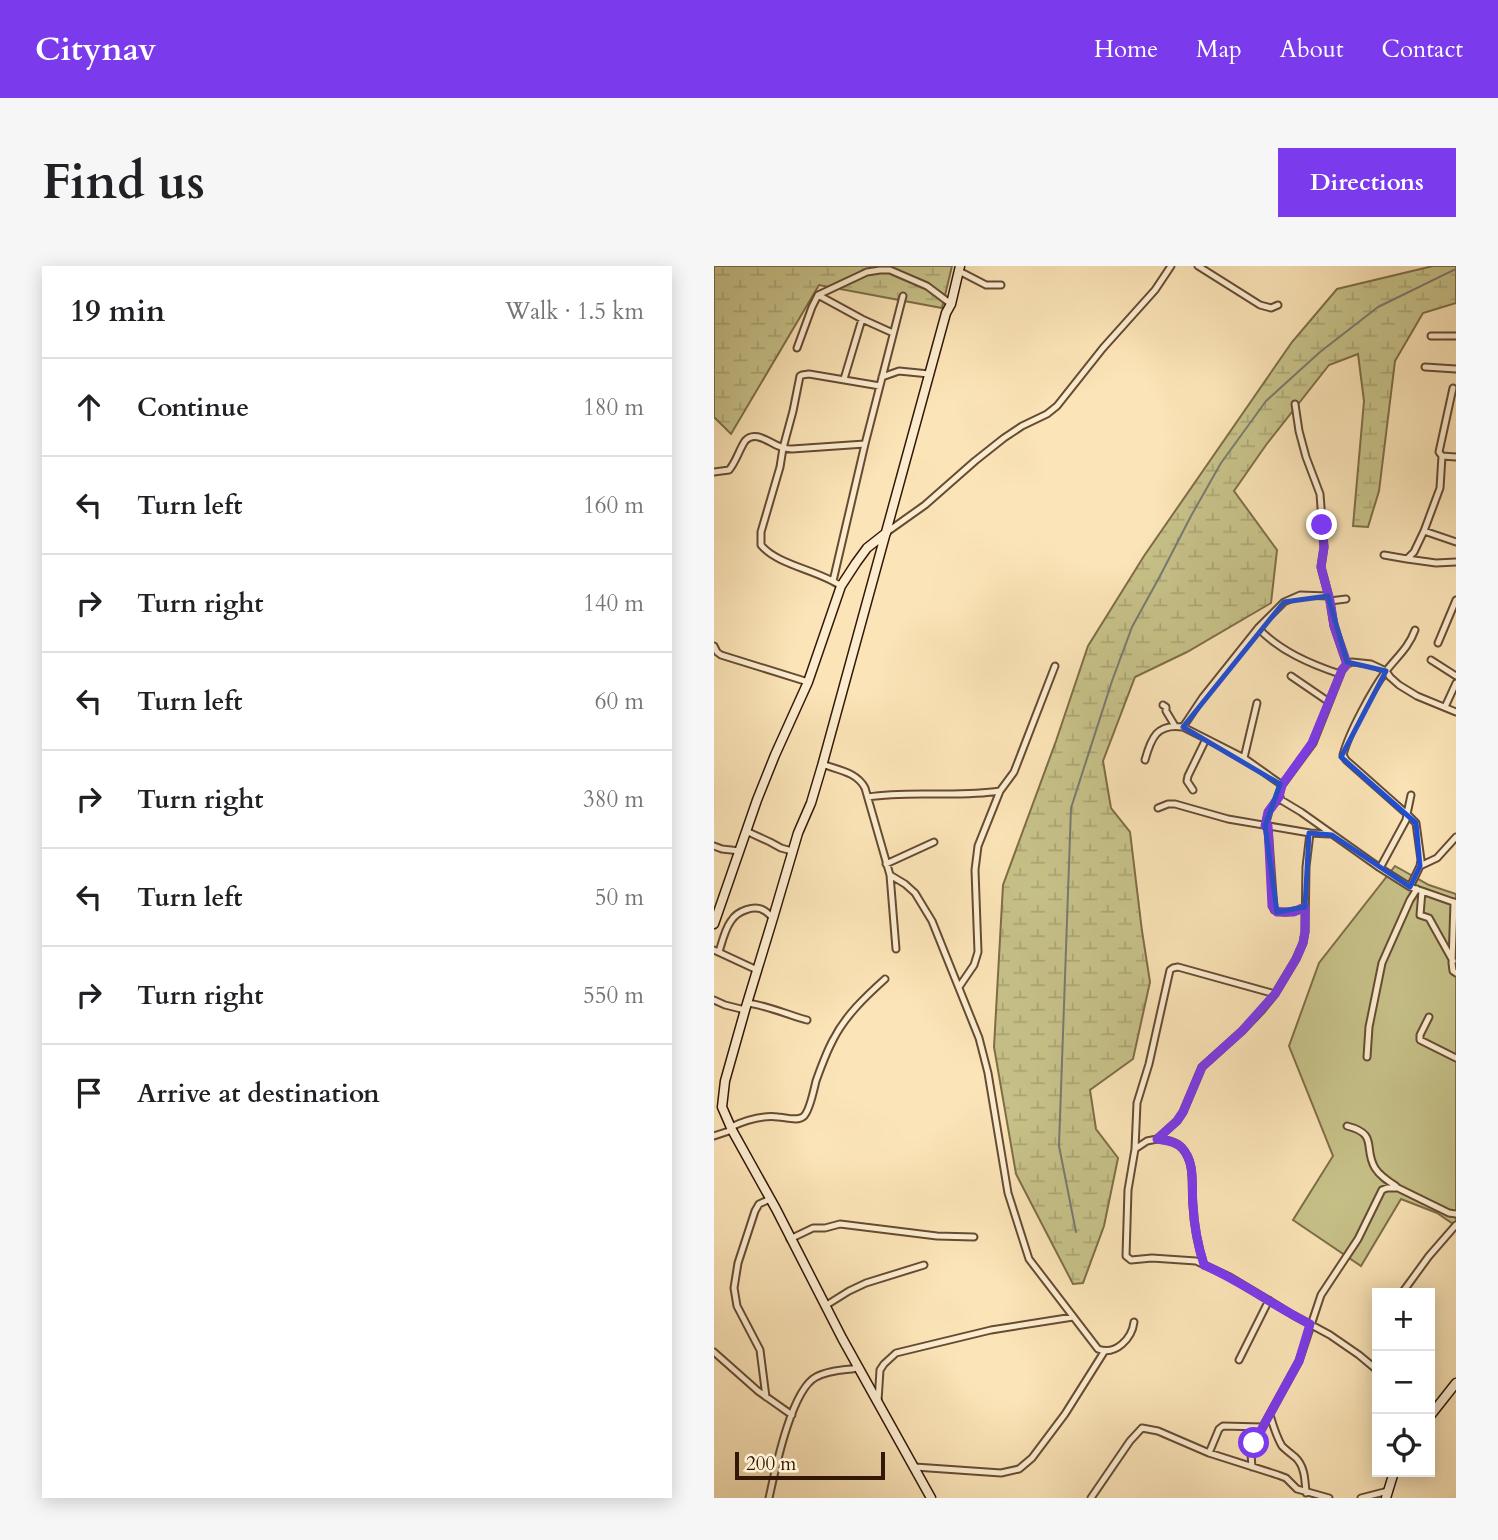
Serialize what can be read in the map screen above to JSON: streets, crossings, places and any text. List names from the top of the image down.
{
  "scale_bar": "200 m",
  "page": {
    "header": "Citynav",
    "nav": [
      "Home",
      "Map",
      "About",
      "Contact"
    ],
    "buttons": "Directions",
    "title": "Find us",
    "heading": ["19 min", "Walk · 1.5 km"],
    "list": [
      ["Continue", "180 m"],
      ["Turn left", "160 m"],
      ["Turn right", "140 m"],
      ["Turn left", "60 m"],
      ["Turn right", "380 m"],
      ["Turn left", "50 m"],
      ["Turn right", "550 m"],
      "Arrive at destination"
    ],
    "map_buttons": ["+", "−"],
    "scale": "200 m"
  }
}
